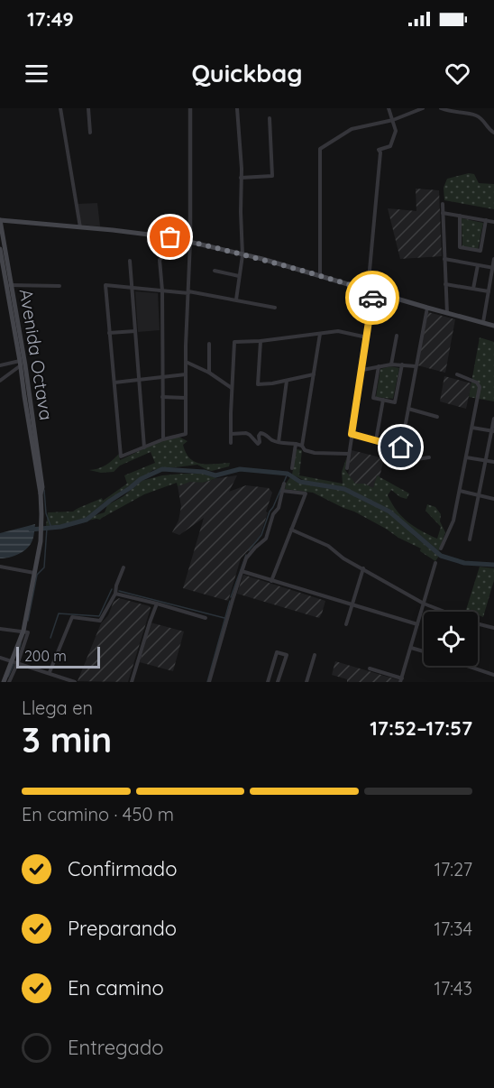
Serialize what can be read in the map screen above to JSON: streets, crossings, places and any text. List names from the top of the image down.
{
  "streets": {
    "main road": ["Avenida Octava"]
  },
  "scale_bar": "200 m",
  "page": {
    "status": "17:49",
    "header": "Quickbag",
    "scale": "200 m",
    "heading": ["3 min", "Llega en", "17:52–17:57"],
    "bar": "En camino · 450 m",
    "list": [
      ["Confirmado", "17:27"],
      ["Preparando", "17:34"],
      ["En camino", "17:43"],
      "Entregado"
    ]
  }
}
